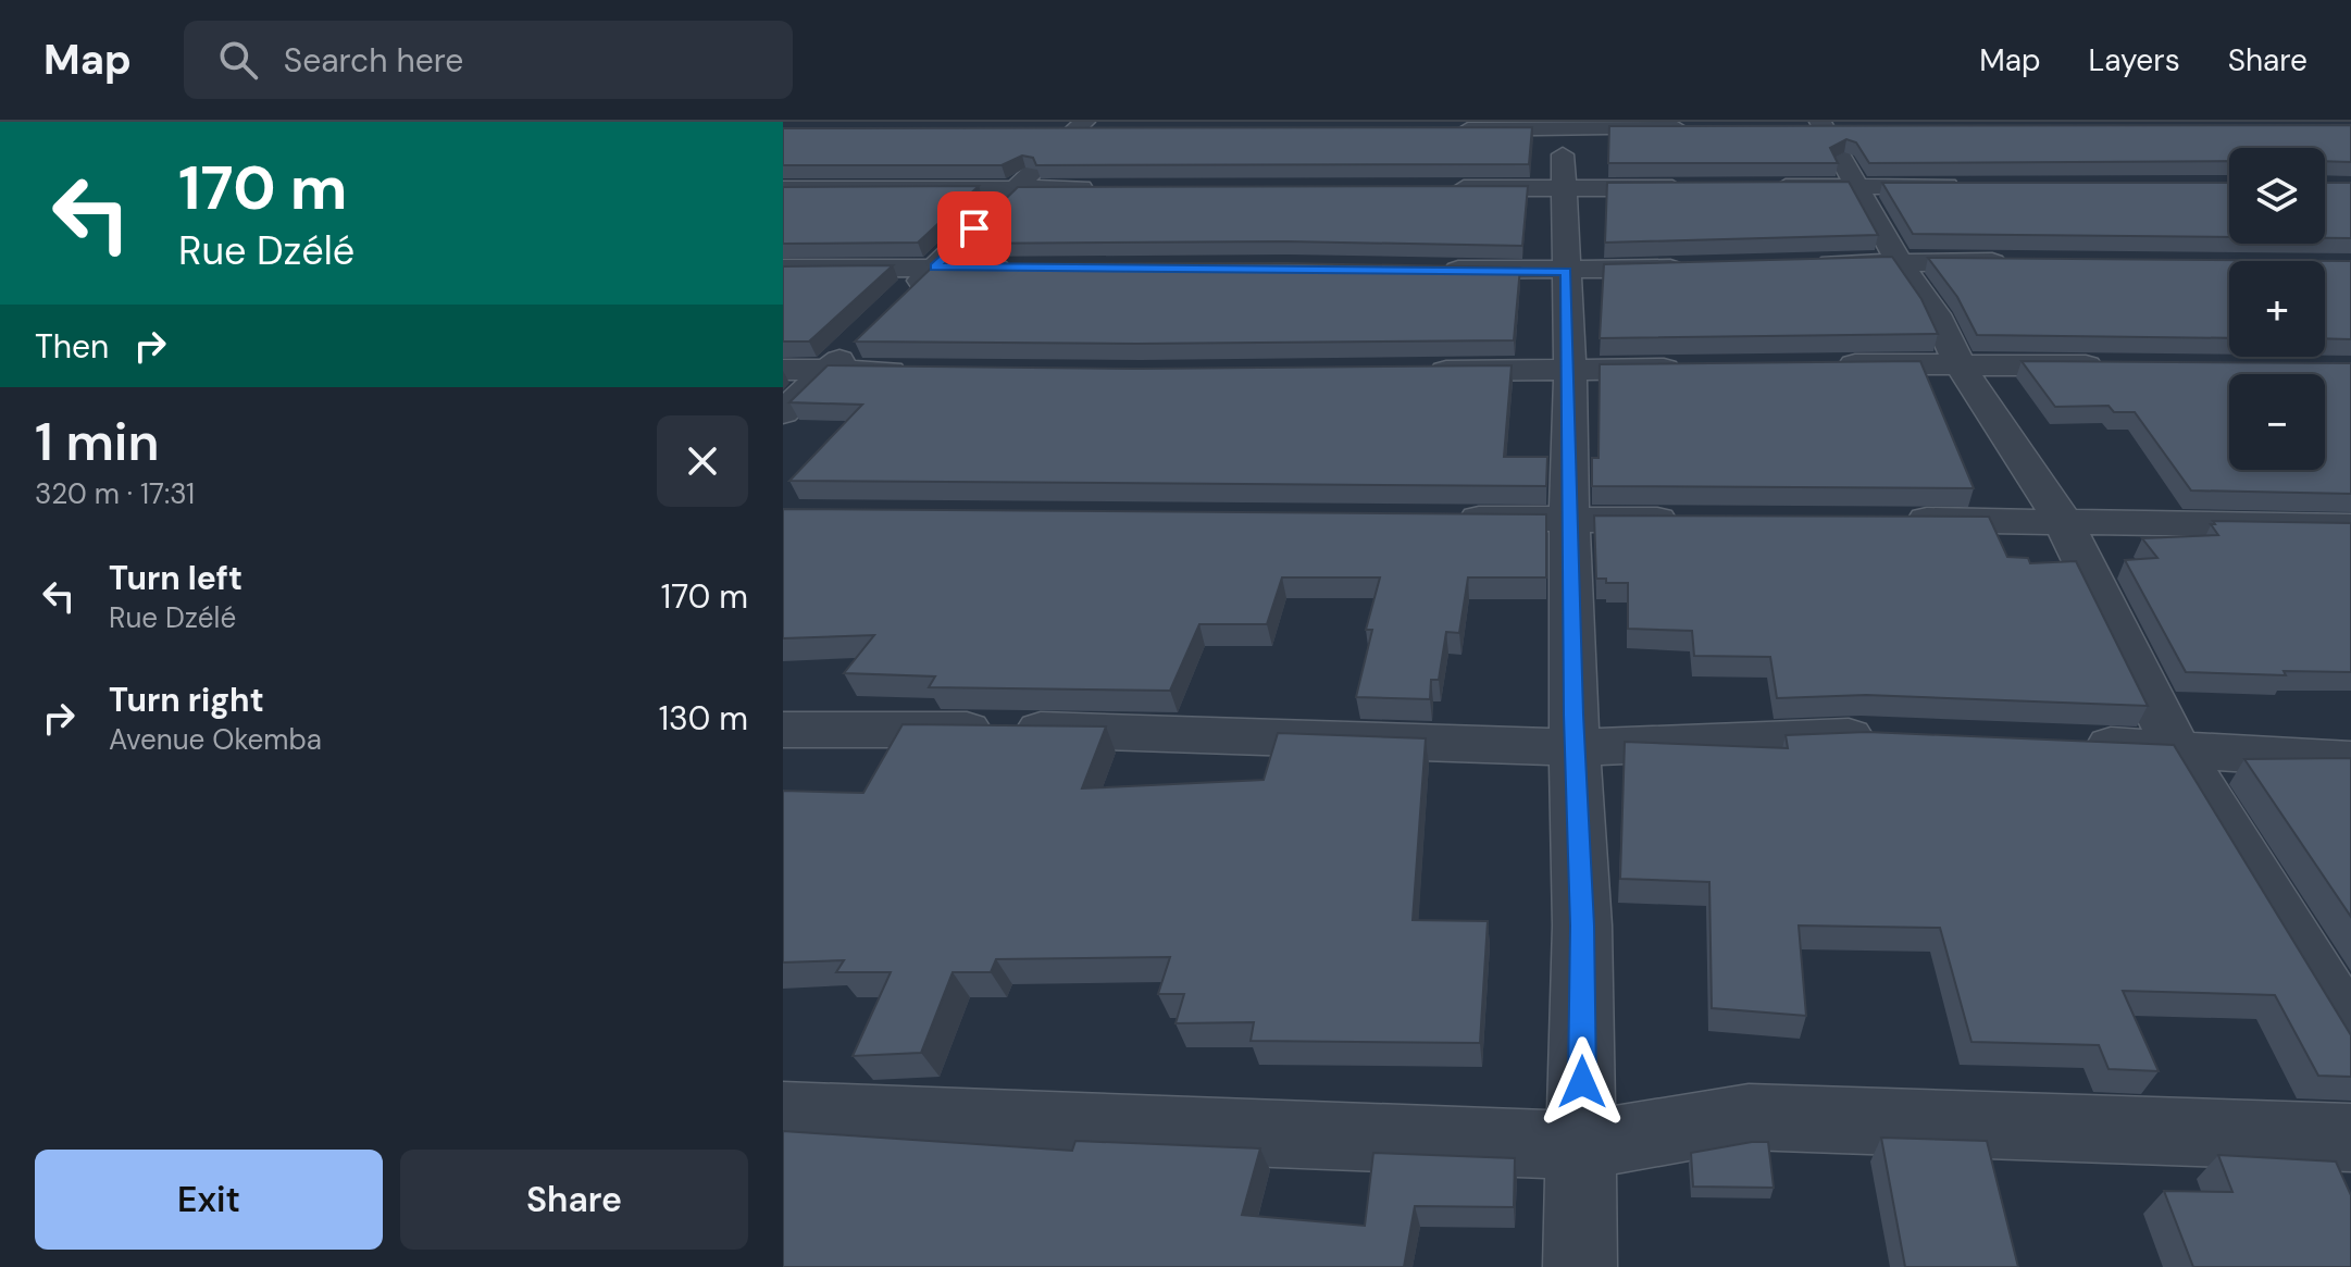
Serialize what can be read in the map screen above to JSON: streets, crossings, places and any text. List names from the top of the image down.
{
  "page": {
    "header": "Map",
    "search": "Search here",
    "nav": ["Map", "Layers", "Share"],
    "turn": ["170 m", "Rue Dzélé"],
    "map_buttons": ["+", "−"],
    "then": "Then",
    "heading": ["1 min", "320 m · 17:31"],
    "list": [
      {
        "name": "Turn left",
        "note": "Rue Dzélé",
        "value": "170 m"
      },
      {
        "name": "Turn right",
        "note": "Avenue Okemba",
        "value": "130 m"
      }
    ],
    "buttons": ["Exit", "Share"]
  }
}
